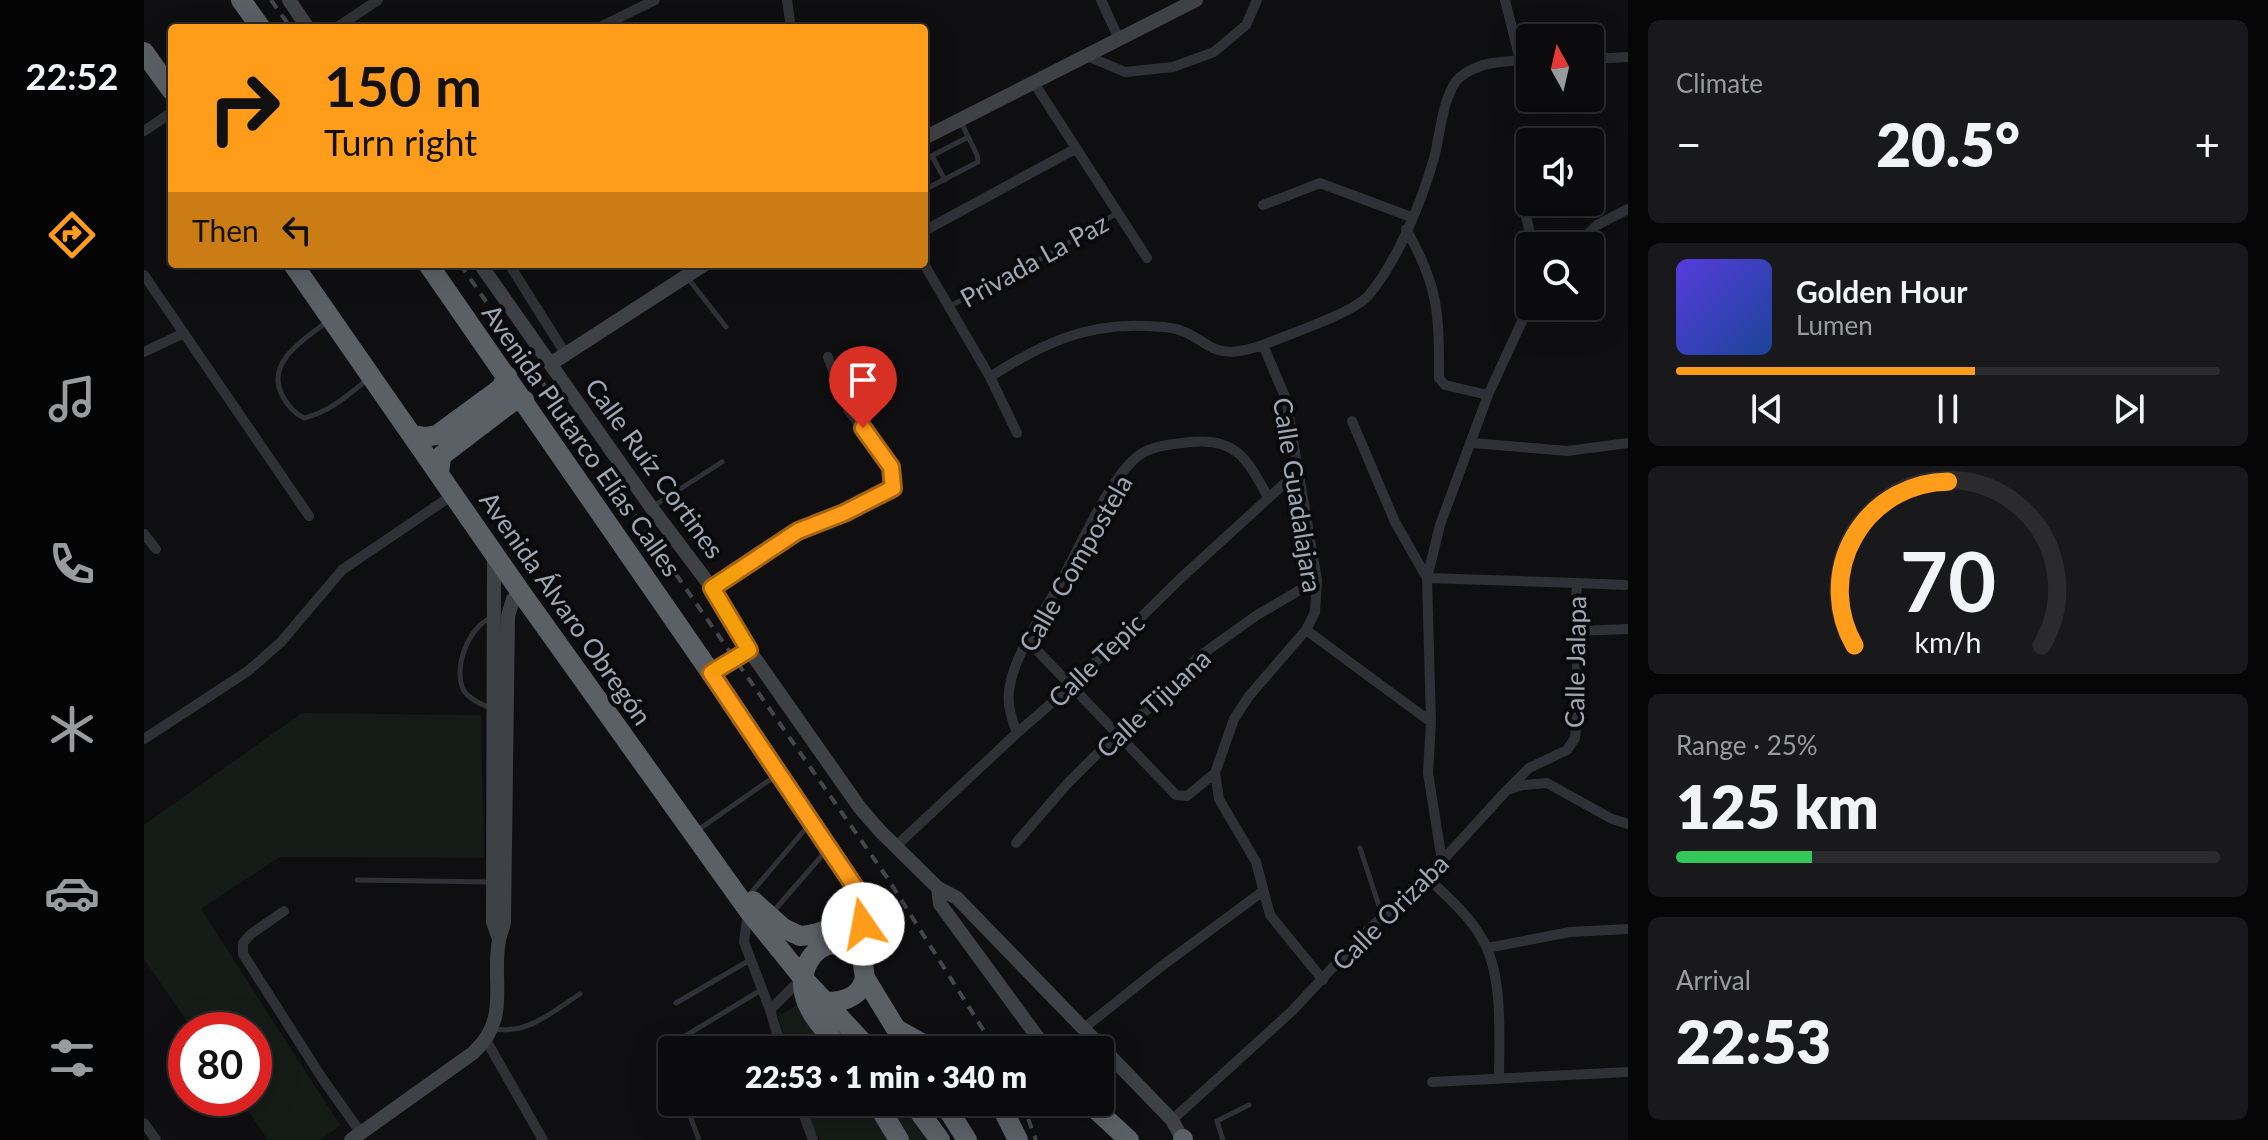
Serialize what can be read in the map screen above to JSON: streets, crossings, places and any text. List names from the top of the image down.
{
  "streets": {
    "highway": ["Avenida Plutarco Elías Calles", "Avenida Álvaro Obregón"],
    "street": [
      "Calle Ruíz Cortines",
      "Calle Guadalajara",
      "Calle Compostela",
      "Calle Tepic",
      "Calle Jalapa",
      "Calle Tijuana",
      "Calle Orizaba"
    ],
    "lane": ["Privada La Paz"]
  },
  "crossings": [
    ["Calle Ruíz Cortines", "Calle Tepic"],
    ["Calle Guadalajara", "Calle Tepic"],
    ["Calle Guadalajara", "Calle Tijuana"],
    ["Calle Compostela", "Calle Tepic"],
    ["Calle Jalapa", "Calle Orizaba"]
  ],
  "north": "top",
  "page": {
    "tabs": "22:52",
    "tile": [
      "Climate",
      ["Range · 25%", "125 km"],
      ["Arrival", "22:53"]
    ],
    "turn": ["150 m", "Turn right"],
    "heat": ["−", "20.5°", "+"],
    "then": "Then",
    "song": ["Golden Hour", "Lumen"],
    "limit": "80",
    "trip": "22:53 · 1 min · 340 m",
    "gauge": ["70", "km/h"]
  }
}
